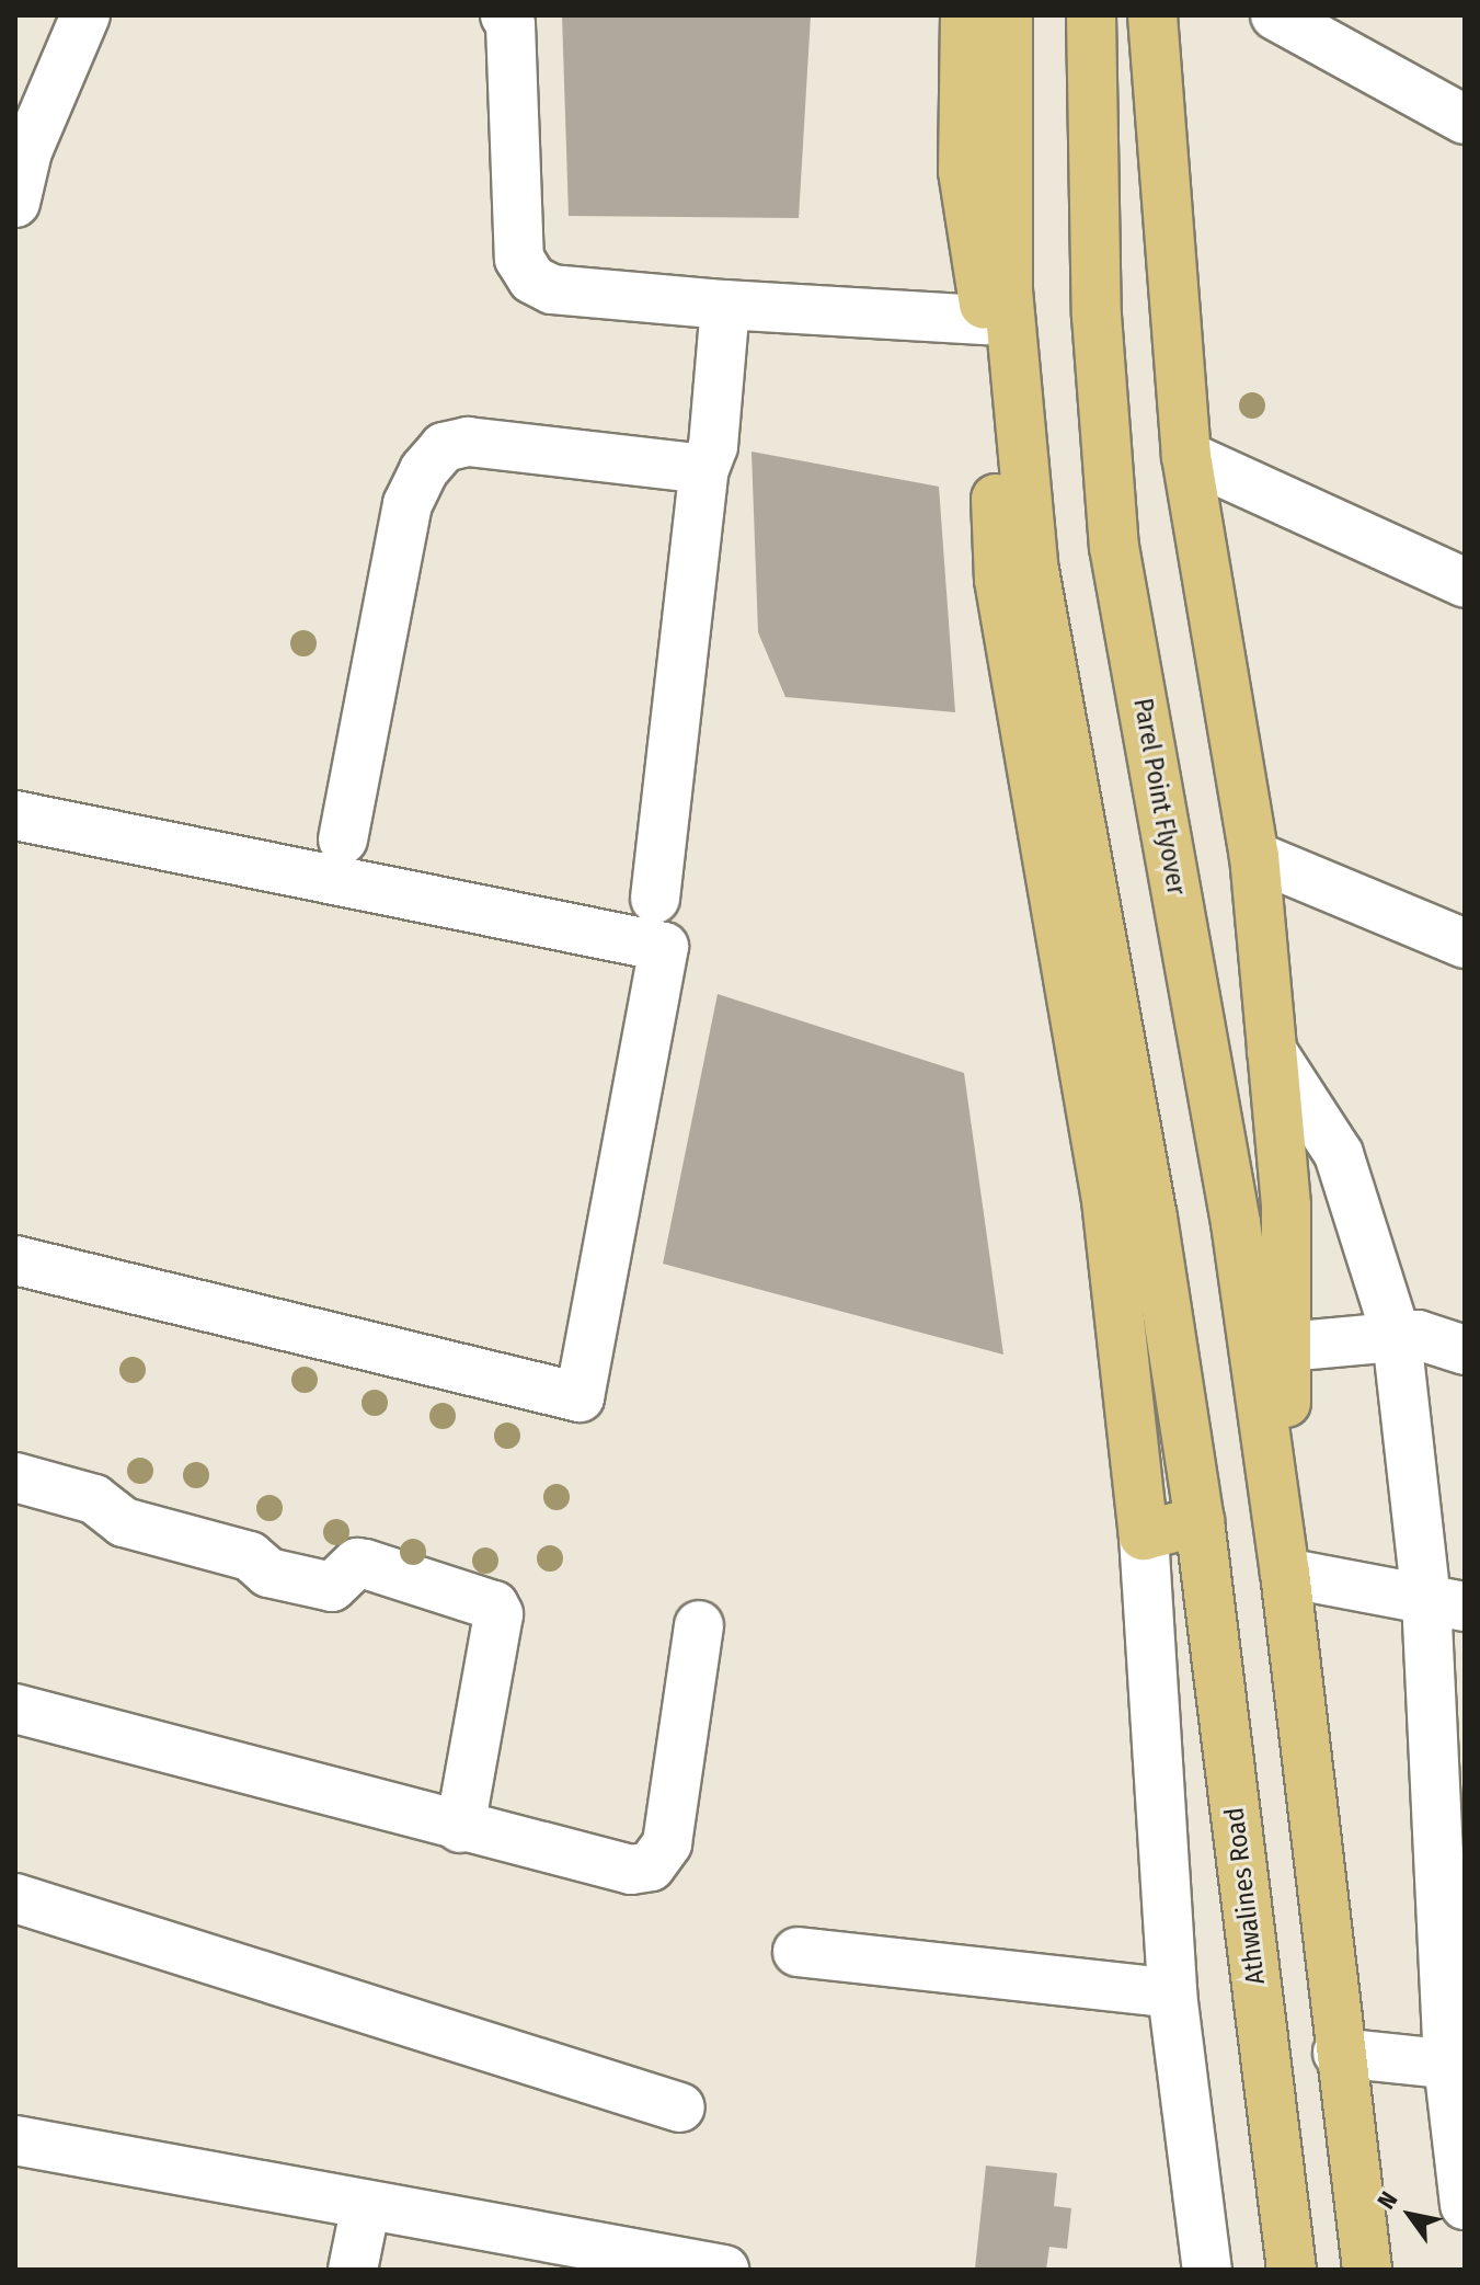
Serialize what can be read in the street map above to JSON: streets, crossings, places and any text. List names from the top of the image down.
{
  "streets": {
    "main road": ["Parel Point Flyover", "Athwalines Road"]
  },
  "north": "top left"
}
